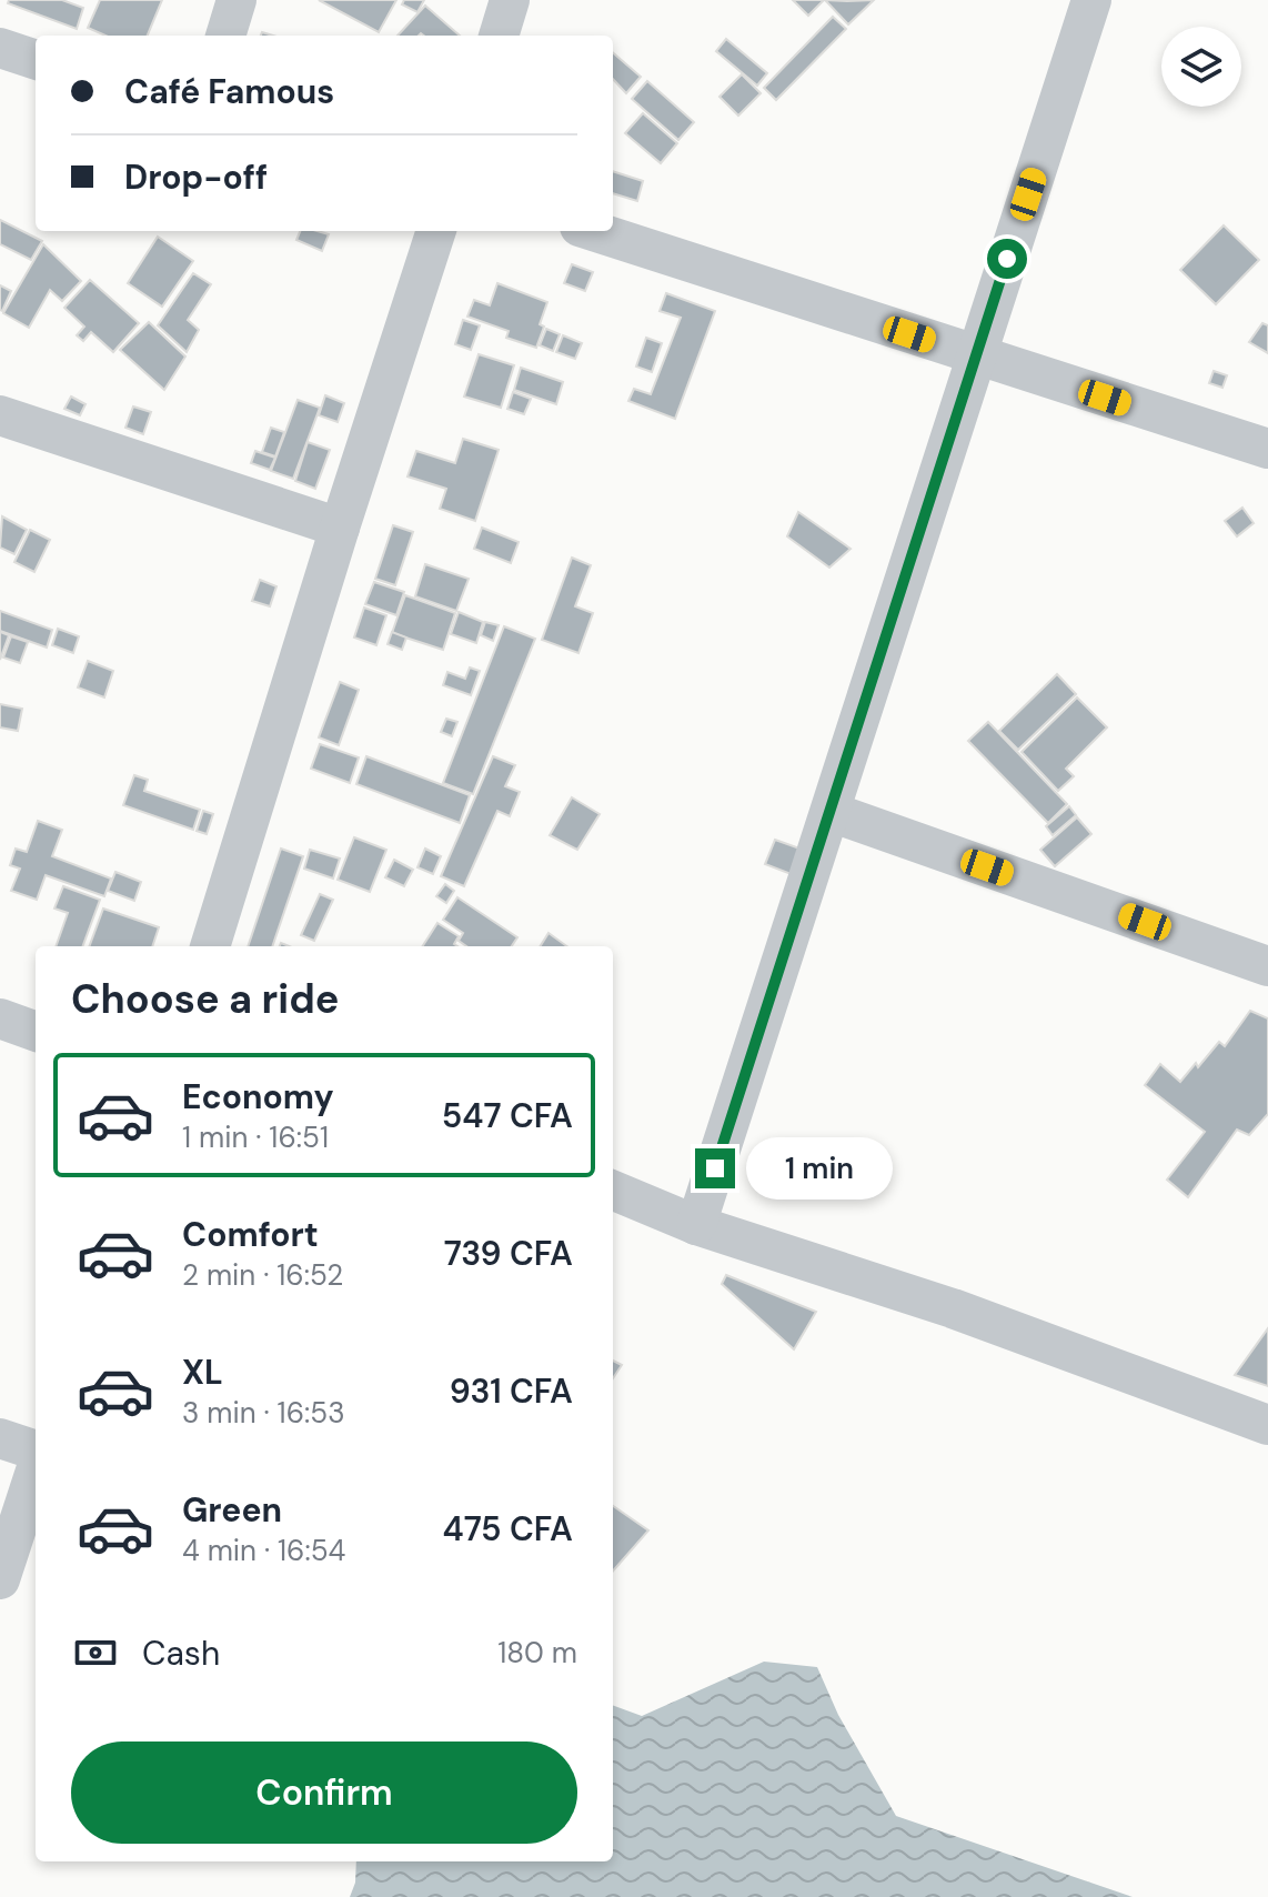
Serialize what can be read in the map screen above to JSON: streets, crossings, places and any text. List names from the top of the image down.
{
  "page": {
    "banner": ["Café Famous", "Drop-off"],
    "heading": "Choose a ride",
    "list": [
      {
        "name": "Economy",
        "note": "1 min · 16:51",
        "value": "547 CFA"
      },
      {
        "name": "Comfort",
        "note": "2 min · 16:52",
        "value": "739 CFA"
      },
      {
        "name": "XL",
        "note": "3 min · 16:53",
        "value": "931 CFA"
      },
      {
        "name": "Green",
        "note": "4 min · 16:54",
        "value": "475 CFA"
      }
    ],
    "bubble": "1 min",
    "pay": ["Cash", "180 m"],
    "buttons": "Confirm"
  }
}
